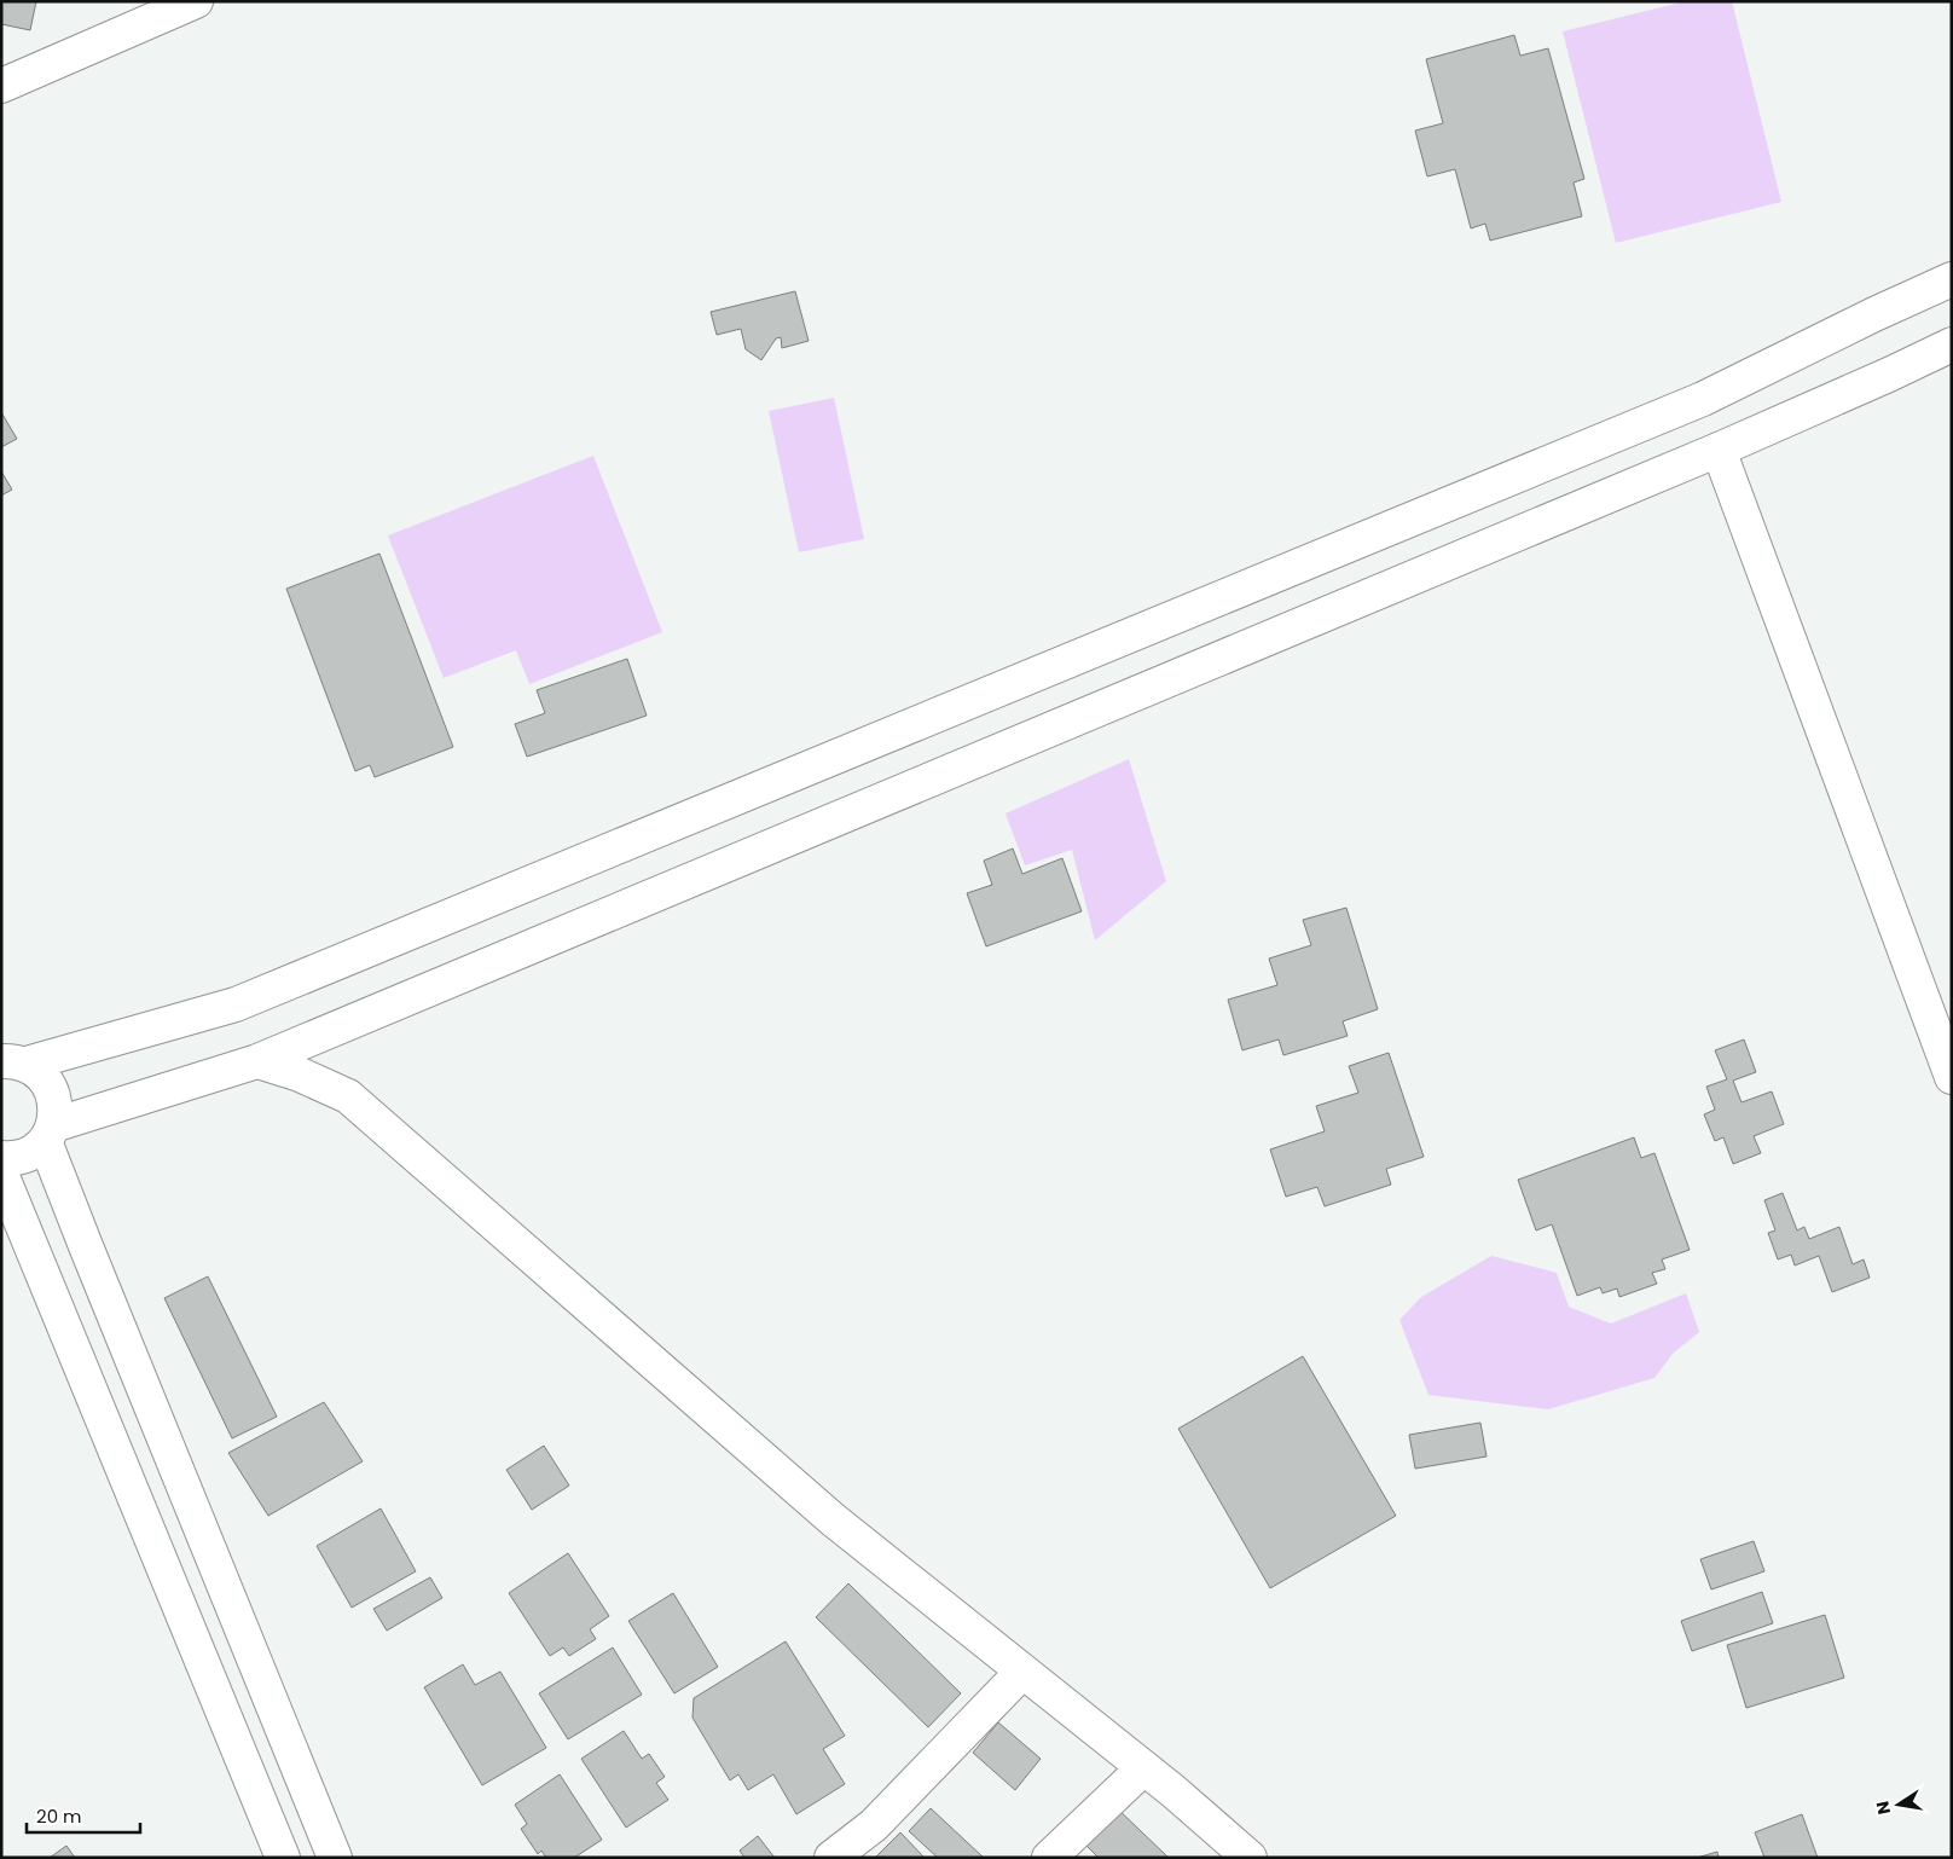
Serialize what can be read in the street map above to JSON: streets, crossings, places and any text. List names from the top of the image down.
{
  "scale_bar": "20 m",
  "north": "left"
}
